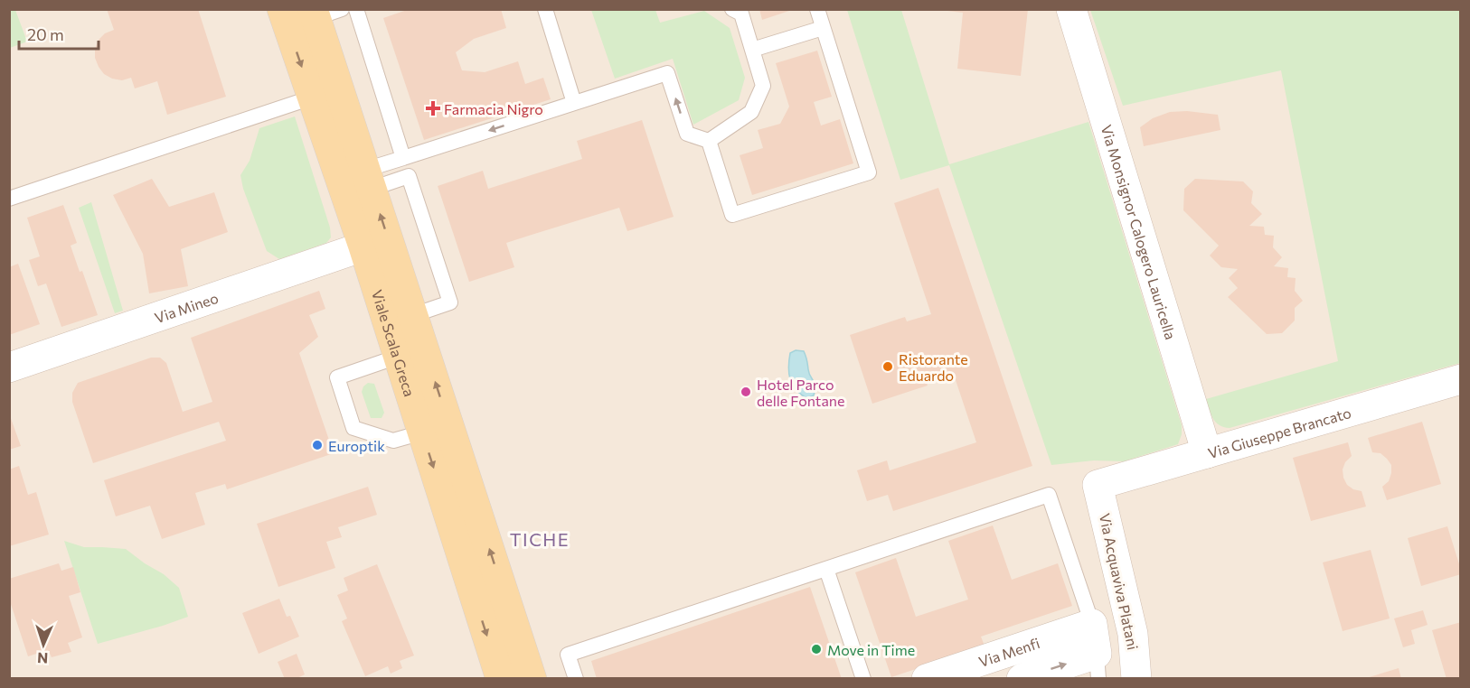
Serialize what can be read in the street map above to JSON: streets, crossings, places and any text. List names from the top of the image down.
{
  "streets": {
    "main road": ["Viale Scala Greca"],
    "street": [
      "Via Monsignor Calogero Lauricella",
      "Via Mineo",
      "Via Giuseppe Brancato",
      "Via Acquaviva Platani",
      "Via Menfi"
    ]
  },
  "crossings": [
    ["Via Monsignor Calogero Lauricella", "Via Giuseppe Brancato"],
    ["Via Mineo", "Viale Scala Greca"],
    ["Via Giuseppe Brancato", "Via Acquaviva Platani"]
  ],
  "districts": ["TICHE"],
  "places": {
    "health": ["Farmacia Nigro"],
    "other": [
      "Ristorante Eduardo",
      "Hotel Parco delle Fontane",
      "Europtik",
      "Move in Time"
    ]
  },
  "scale_bar": "20 m",
  "north": "bottom"
}
